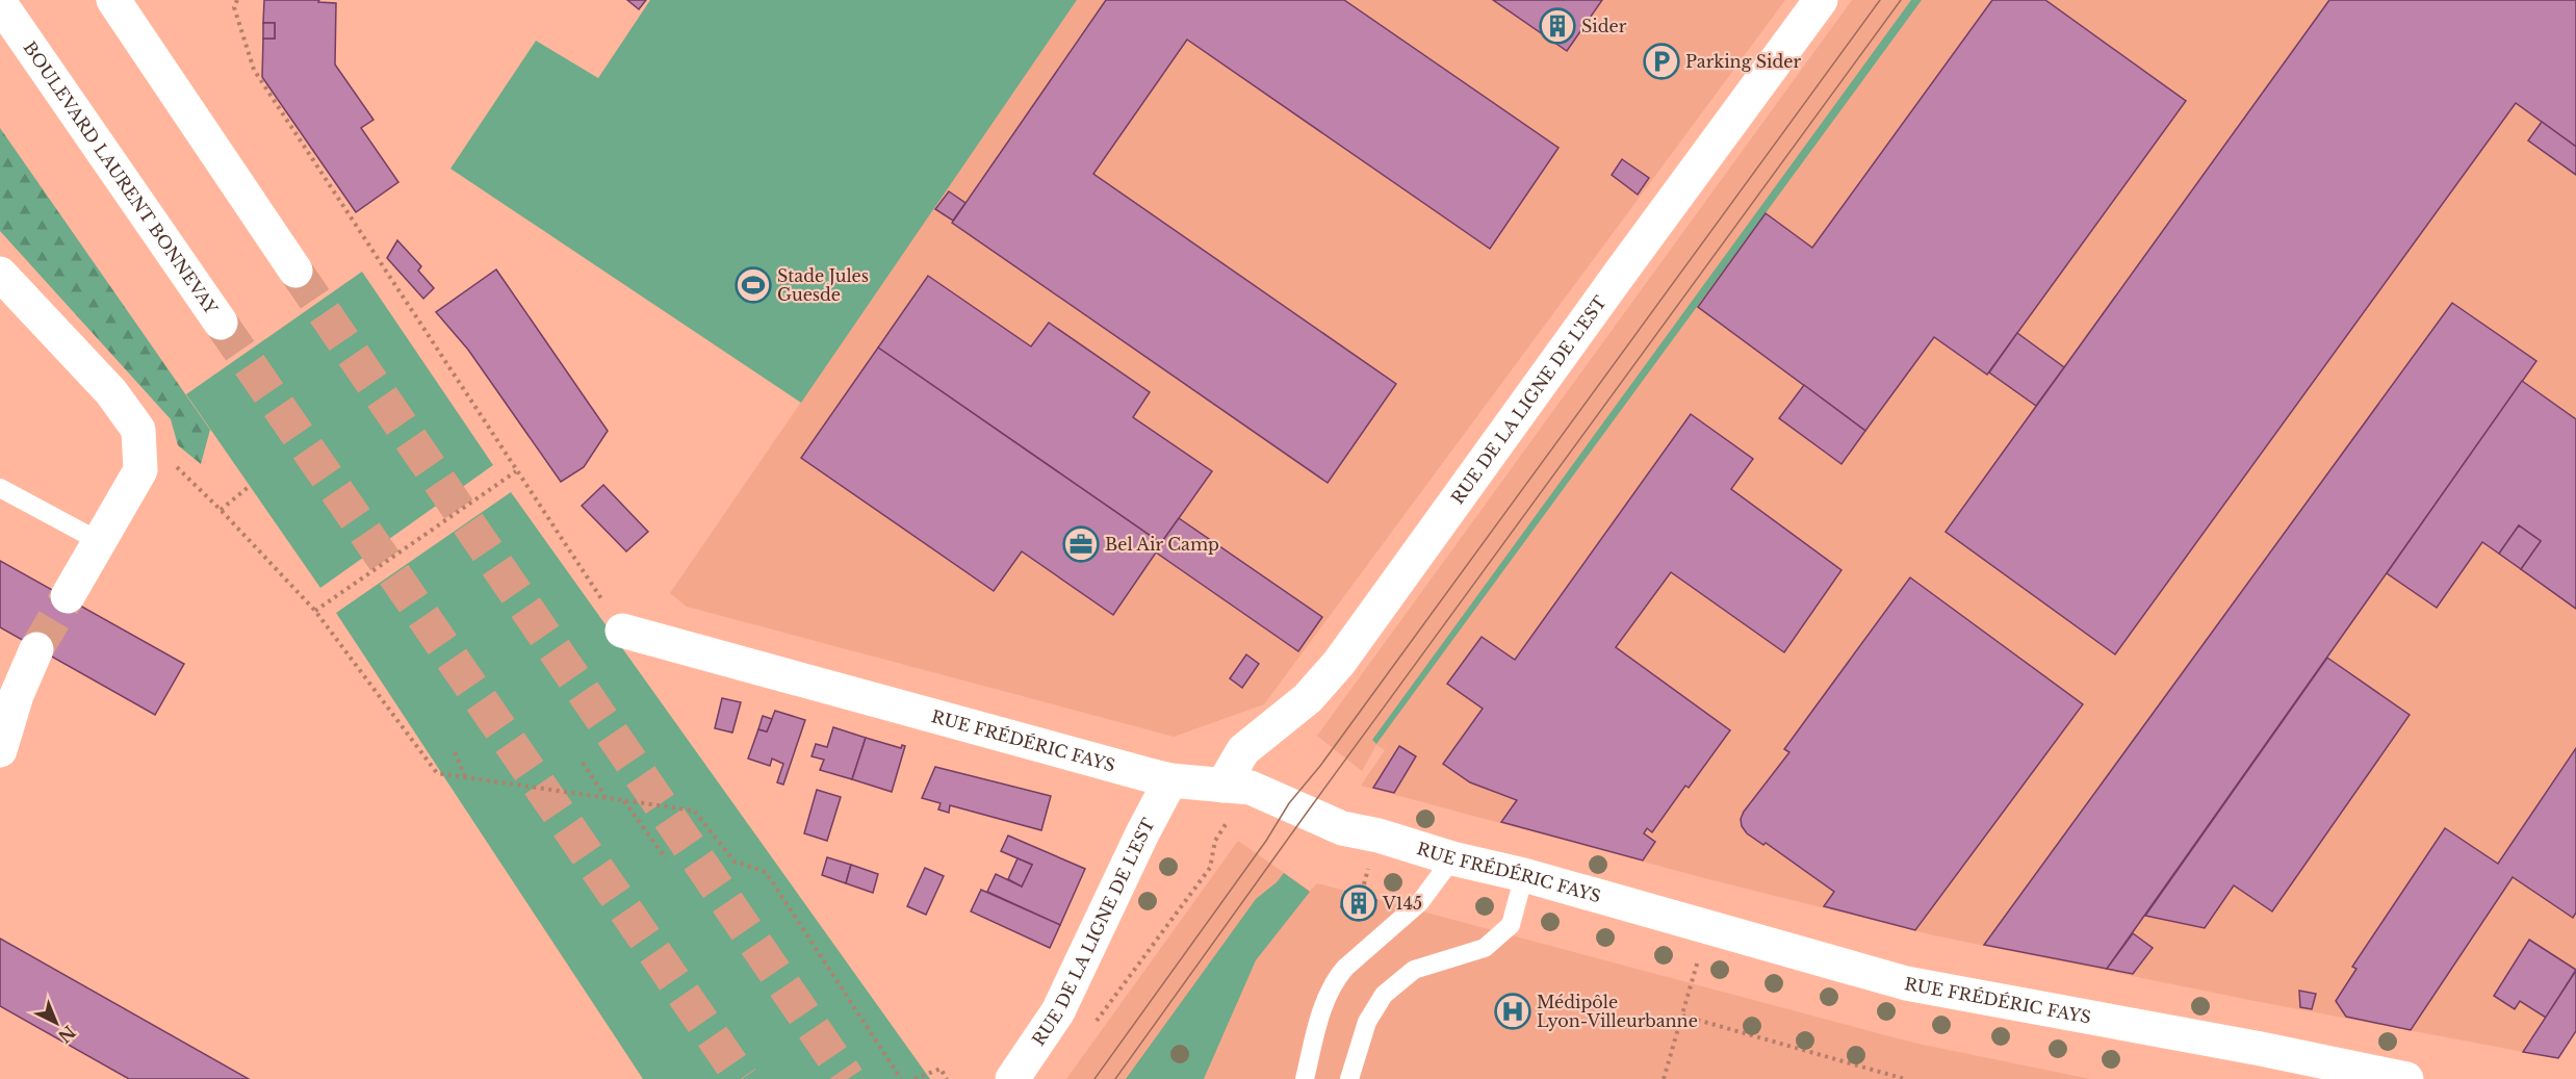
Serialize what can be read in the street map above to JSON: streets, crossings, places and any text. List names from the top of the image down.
{
  "streets": {
    "main road": ["BOULEVARD LAURENT BONNEVAY", "RUE DE LA LIGNE DE L'EST", "RUE FRÉDÉRIC FAYS"]
  },
  "crossings": [
    ["RUE DE LA LIGNE DE L'EST", "RUE FRÉDÉRIC FAYS"]
  ],
  "places": {
    "building": ["Sider", "V145"],
    "parking": ["Parking Sider"],
    "sports": ["Stade Jules Guesde"],
    "office": ["Bel Air Camp"],
    "hospital": ["Médipôle Lyon-Villeurbanne"]
  },
  "north": "bottom right"
}
